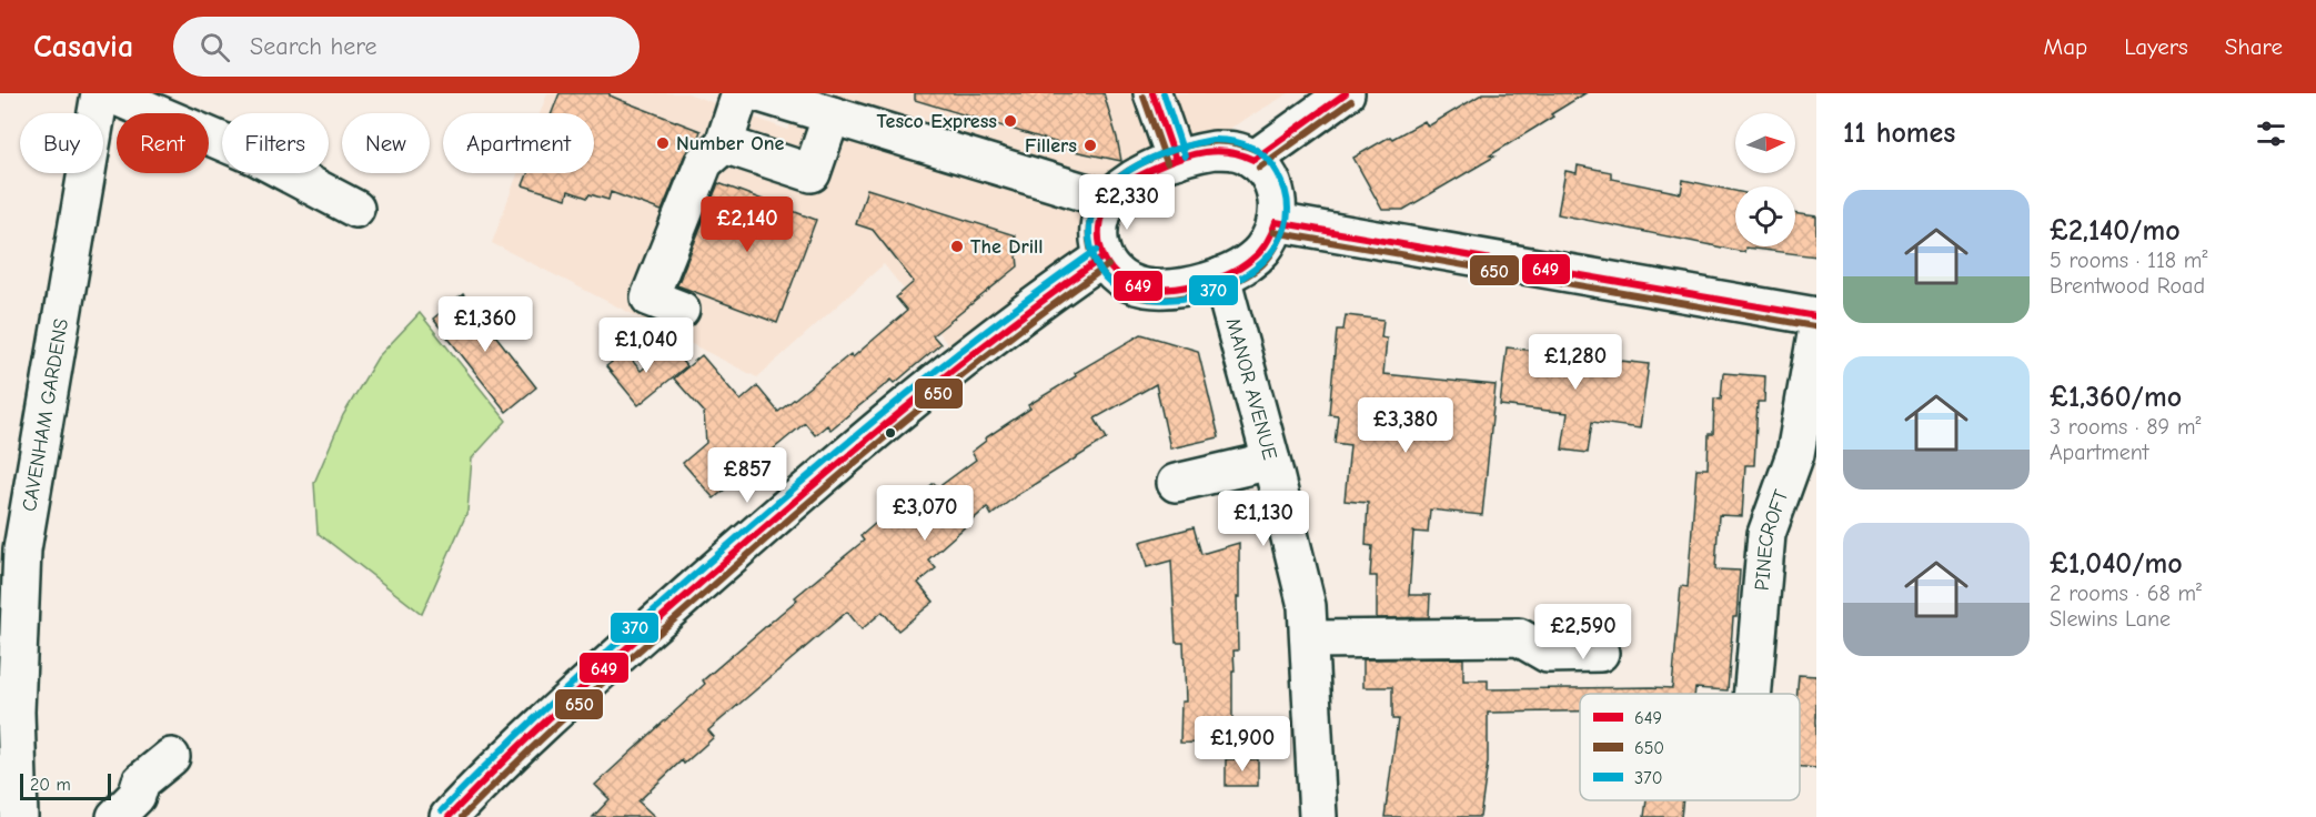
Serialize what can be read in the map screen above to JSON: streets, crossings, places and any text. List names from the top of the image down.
{
  "streets": {
    "street": ["MANOR AVENUE", "CAVENHAM GARDENS", "PINECROFT"]
  },
  "places": [
    "Tesco Express",
    "Number One",
    "Fillers",
    "The Drill"
  ],
  "lines": ["transit line 649", "transit line 370", "transit line 650"],
  "legend": ["649", "650", "370"],
  "scale_bar": "20 m",
  "north": "right",
  "page": {
    "header": "Casavia",
    "search": "Search here",
    "nav": ["Map", "Layers", "Share"],
    "heading": "11 homes",
    "chip": [
      "Buy",
      "Rent",
      "Filters",
      "New",
      "Apartment"
    ],
    "list": [
      {
        "name": "£2,140/mo",
        "note": "5 rooms · 118 m² · Brentwood Road"
      },
      {
        "name": "£1,360/mo",
        "note": "3 rooms · 89 m² · Apartment"
      },
      {
        "name": "£1,040/mo",
        "note": "2 rooms · 68 m² · Slewins Lane"
      }
    ],
    "price": [
      "£2,330",
      "£2,140",
      "£1,360",
      "£1,040",
      "£1,280",
      "£3,380",
      "£857",
      "£3,070",
      "£1,130",
      "£2,590",
      "£1,900"
    ],
    "scale": "20 m"
  }
}
